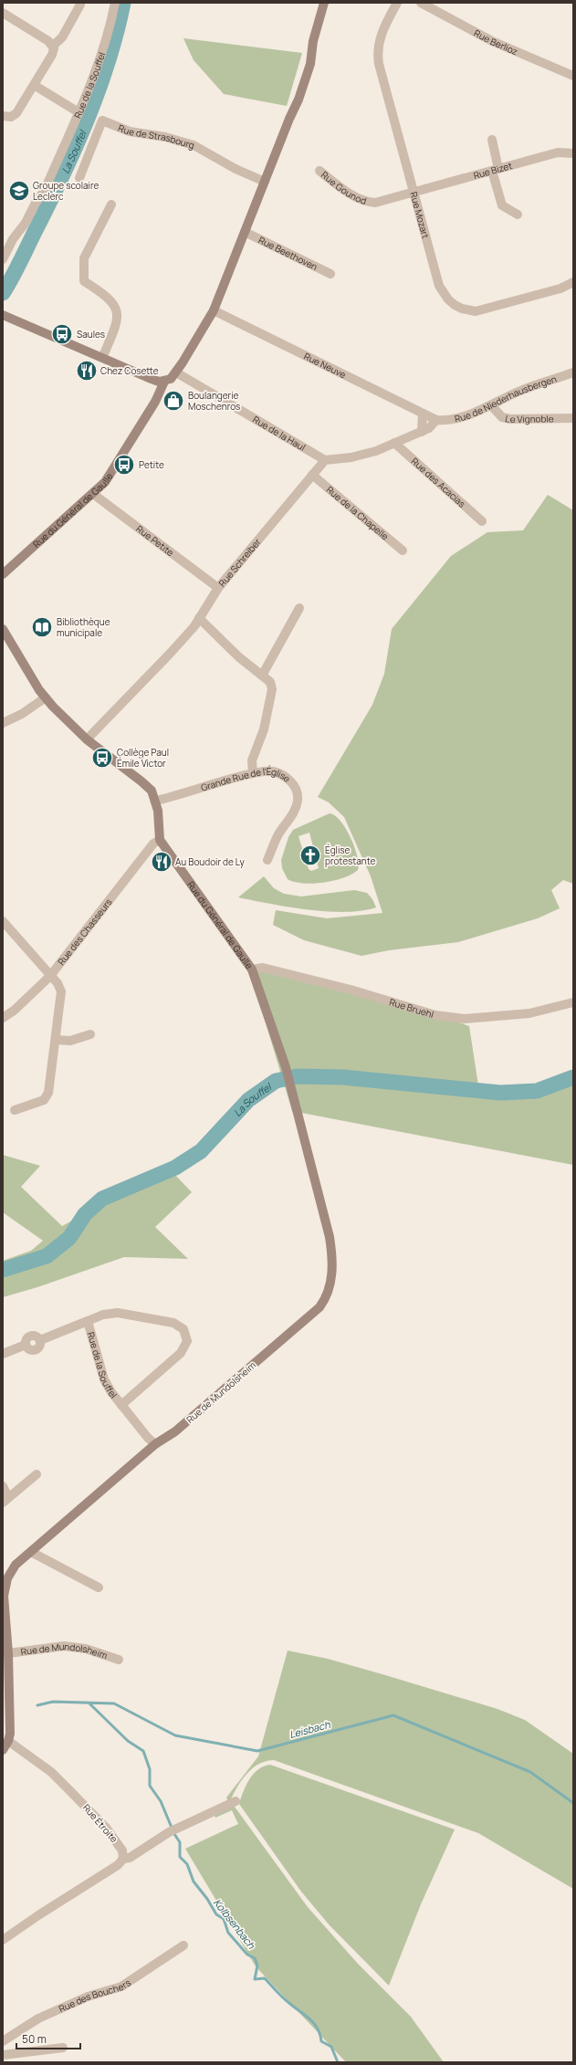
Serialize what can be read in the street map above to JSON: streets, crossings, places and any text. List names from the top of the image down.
{
  "streets": {
    "street": [
      "Rue Berlioz",
      "Rue de la Souffel",
      "Rue de Strasbourg",
      "Rue Bizet",
      "Rue Gounod",
      "Rue Mozart",
      "Rue Beethoven",
      "Rue Neuve",
      "Rue de Niederhausbergen",
      "Le Vignoble",
      "Rue de la Haul",
      "Rue des Acacias",
      "Rue du Général de Gaulle",
      "Rue de la Chapelle",
      "Rue Petite",
      "Rue Schreiber",
      "Grande Rue de l'Église",
      "Rue des Chasseurs",
      "Rue Bruehl",
      "Rue de Mundolsheim",
      "Rue Étroite",
      "Rue des Bouchers"
    ]
  },
  "crossings": [
    ["Rue de la Souffel", "Rue de Mundolsheim"],
    ["Rue Bizet", "Rue Gounod"],
    ["Rue Bizet", "Rue Mozart"],
    ["Rue Gounod", "Rue Mozart"],
    ["Rue Neuve", "Rue de Niederhausbergen"],
    ["Rue de Niederhausbergen", "Le Vignoble"],
    ["Rue de la Haul", "Rue Schreiber"],
    ["Rue du Général de Gaulle", "Rue Petite"],
    ["Rue du Général de Gaulle", "Rue des Chasseurs"],
    ["Rue du Général de Gaulle", "Rue Bruehl"],
    ["Rue du Général de Gaulle", "Rue de Mundolsheim"],
    ["Rue de la Chapelle", "Rue Schreiber"],
    ["Rue Petite", "Rue Schreiber"],
    ["Rue de Mundolsheim", "Rue Étroite"]
  ],
  "water": ["La Souffel", "Leisbach", "Kolbsenbach"],
  "places": {
    "school or university": ["Groupe scolaire Leclerc"],
    "bus stop": ["Saules", "Petite", "Collège Paul Émile Victor"],
    "restaurant": ["Chez Cosette", "Au Boudoir de Ly"],
    "shop": ["Boulangerie Moschenros"],
    "library": ["Bibliothèque municipale"],
    "church": ["Église protestante"]
  },
  "scale_bar": "50 m"
}
